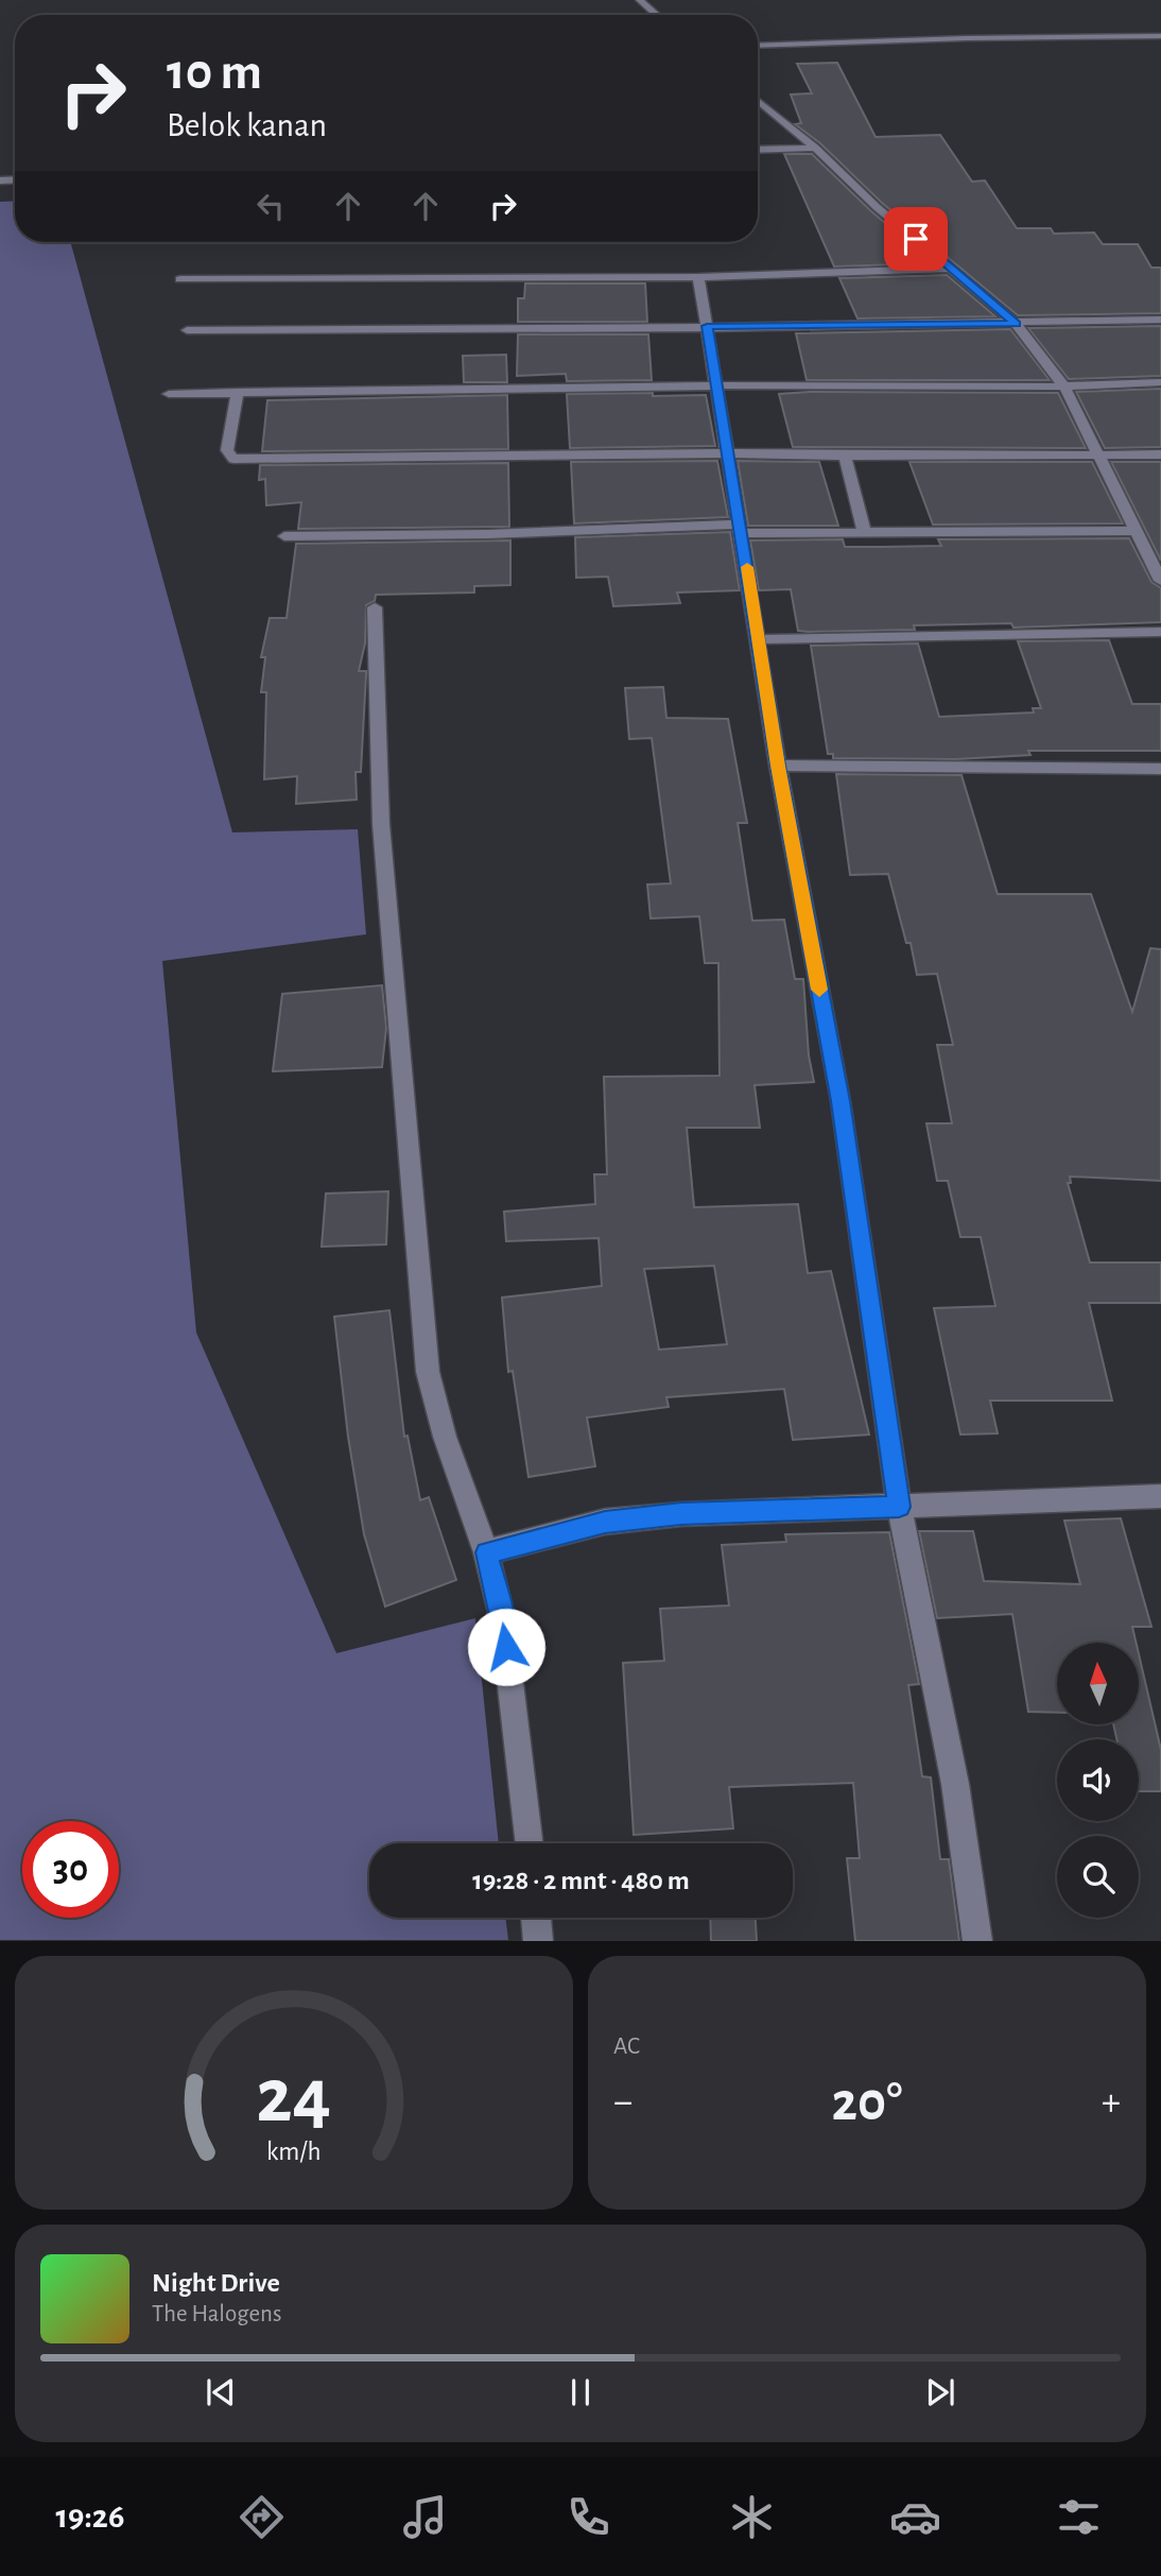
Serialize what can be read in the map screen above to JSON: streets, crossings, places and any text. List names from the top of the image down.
{
  "north": "top",
  "page": {
    "turn": ["10 m", "Belok kanan"],
    "limit": "30",
    "trip": "19:28 · 2 mnt · 480 m",
    "tile": "AC",
    "heat": ["−", "20°", "+"],
    "song": ["Night Drive", "The Halogens"],
    "tabs": "19:26",
    "gauge": ["24", "km/h"]
  }
}
